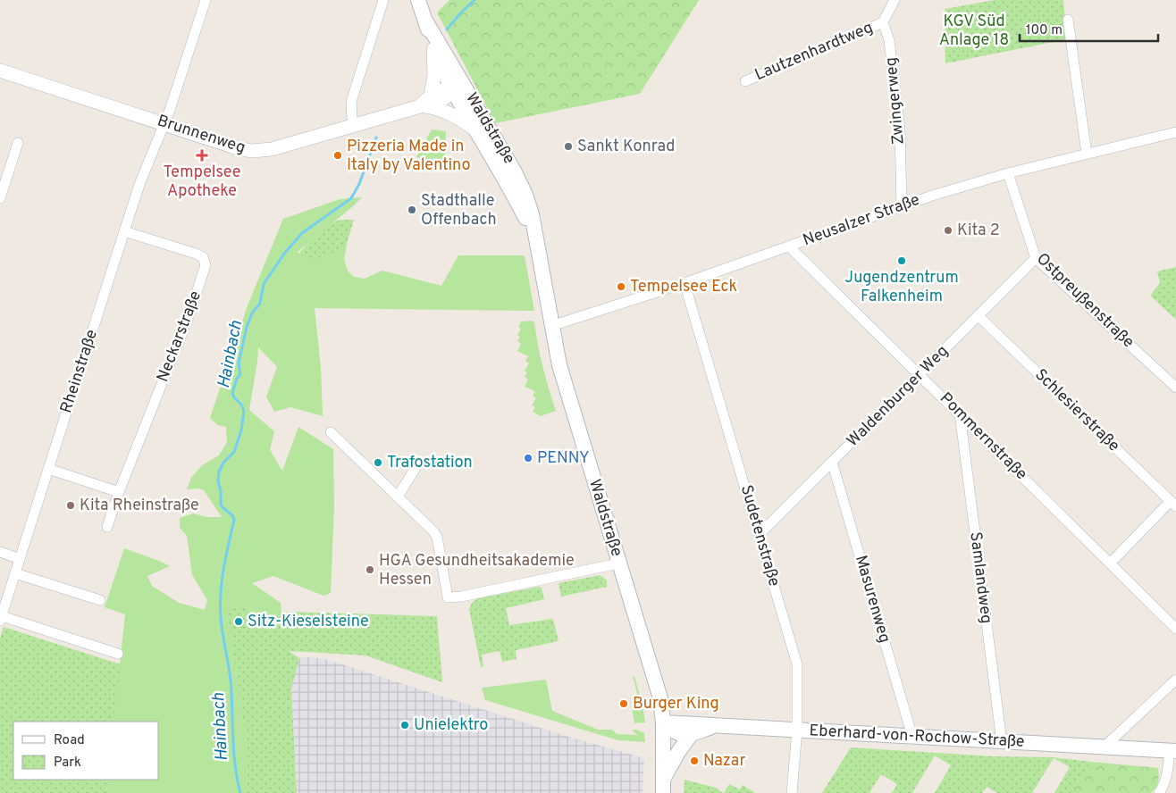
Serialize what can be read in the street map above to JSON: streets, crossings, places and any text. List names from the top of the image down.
{
  "streets": {
    "main road": ["Waldstraße", "Eberhard-von-Rochow-Straße"],
    "street": [
      "Lautzenhardtweg",
      "Zwingerweg",
      "Brunnenweg",
      "Neusalzer Straße",
      "Ostpreußenstraße",
      "Neckarstraße",
      "Rheinstraße",
      "Waldenburger Weg",
      "Schlesierstraße",
      "Pommernstraße",
      "Sudetenstraße",
      "Samlandweg",
      "Masurenweg"
    ]
  },
  "crossings": [
    ["Lautzenhardtweg", "Zwingerweg"],
    ["Zwingerweg", "Neusalzer Straße"],
    ["Waldstraße", "Brunnenweg"],
    ["Waldstraße", "Neusalzer Straße"],
    ["Waldstraße", "Eberhard-von-Rochow-Straße"],
    ["Brunnenweg", "Rheinstraße"],
    ["Neusalzer Straße", "Ostpreußenstraße"],
    ["Neusalzer Straße", "Pommernstraße"],
    ["Neusalzer Straße", "Sudetenstraße"],
    ["Ostpreußenstraße", "Waldenburger Weg"],
    ["Neckarstraße", "Rheinstraße"],
    ["Waldenburger Weg", "Schlesierstraße"],
    ["Waldenburger Weg", "Pommernstraße"],
    ["Waldenburger Weg", "Sudetenstraße"],
    ["Waldenburger Weg", "Masurenweg"],
    ["Pommernstraße", "Samlandweg"],
    ["Sudetenstraße", "Eberhard-von-Rochow-Straße"],
    ["Samlandweg", "Eberhard-von-Rochow-Straße"],
    ["Masurenweg", "Eberhard-von-Rochow-Straße"]
  ],
  "water": ["Hainbach"],
  "parks": ["KGV Süd Anlage 18"],
  "places": {
    "other": [
      "Sankt Konrad",
      "Pizzeria Made in Italy by Valentino",
      "Stadthalle Offenbach",
      "Kita 2",
      "Jugendzentrum Falkenheim",
      "Tempelsee Eck",
      "PENNY",
      "Trafostation",
      "Kita Rheinstraße",
      "HGA Gesundheitsakademie Hessen",
      "Sitz-Kieselsteine",
      "Burger King",
      "Unielektro",
      "Nazar"
    ],
    "health": ["Tempelsee Apotheke"]
  },
  "legend": ["Road", "Park"],
  "scale_bar": "100 m"
}
